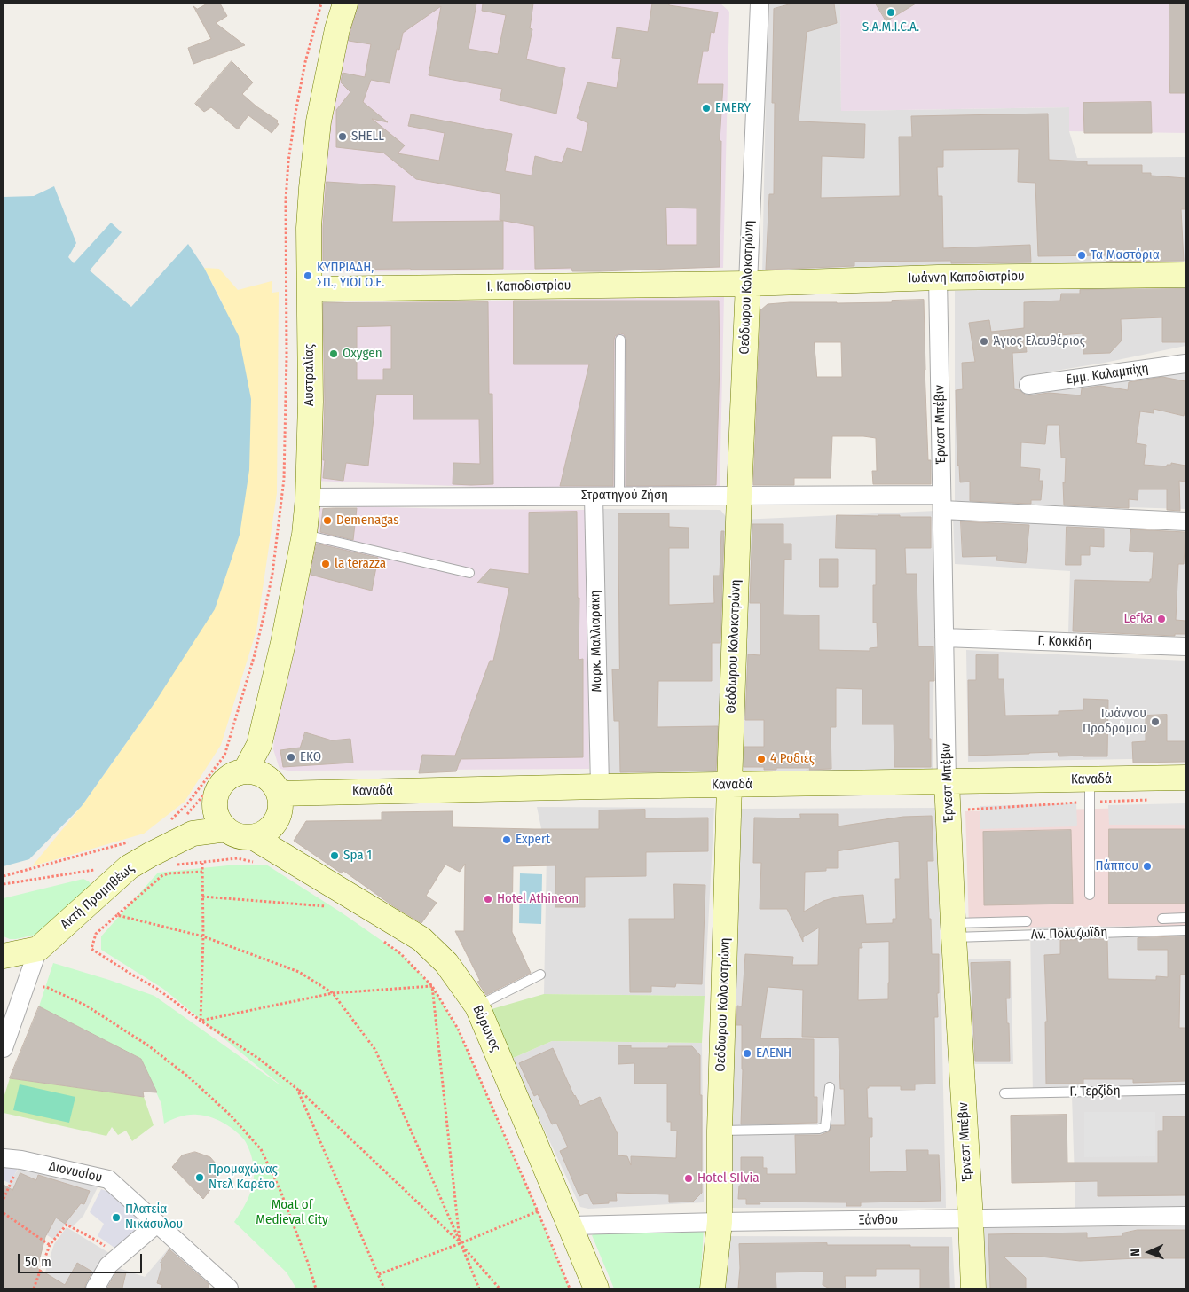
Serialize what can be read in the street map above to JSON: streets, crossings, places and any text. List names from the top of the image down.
{
  "streets": {
    "street": [
      "Ιωάννη Καποδιστρίου",
      "Ι. Καποδιστρίου",
      "Θεόδωρου Κολοκοτρώνη",
      "Εμμ. Καλαμπίχη",
      "Αυστραλίας",
      "Έρνεστ Μπέβιν",
      "Στρατηγού Ζήση",
      "Μαρκ. Μαλλιαράκη",
      "Γ. Κοκκίδη",
      "Καναδά",
      "Ακτή Προμηθέως",
      "Βύρωνος",
      "Διονυσίου",
      "Ξάνθου"
    ],
    "lane": ["Αν. Πολυζωϊδη", "Γ. Τερζίδη"]
  },
  "crossings": [
    ["Ιωάννη Καποδιστρίου", "Ι. Καποδιστρίου"],
    ["Ιωάννη Καποδιστρίου", "Θεόδωρου Κολοκοτρώνη"],
    ["Ιωάννη Καποδιστρίου", "Έρνεστ Μπέβιν"],
    ["Ι. Καποδιστρίου", "Θεόδωρου Κολοκοτρώνη"],
    ["Ι. Καποδιστρίου", "Αυστραλίας"],
    ["Θεόδωρου Κολοκοτρώνη", "Στρατηγού Ζήση"],
    ["Θεόδωρου Κολοκοτρώνη", "Καναδά"],
    ["Θεόδωρου Κολοκοτρώνη", "Ξάνθου"],
    ["Αυστραλίας", "Στρατηγού Ζήση"],
    ["Αυστραλίας", "Καναδά"],
    ["Έρνεστ Μπέβιν", "Στρατηγού Ζήση"],
    ["Έρνεστ Μπέβιν", "Γ. Κοκκίδη"],
    ["Έρνεστ Μπέβιν", "Καναδά"],
    ["Έρνεστ Μπέβιν", "Αν. Πολυζωϊδη"],
    ["Έρνεστ Μπέβιν", "Ξάνθου"],
    ["Στρατηγού Ζήση", "Μαρκ. Μαλλιαράκη"],
    ["Μαρκ. Μαλλιαράκη", "Καναδά"],
    ["Ακτή Προμηθέως", "Βύρωνος"],
    ["Βύρωνος", "Ξάνθου"]
  ],
  "parks": ["Moat of Medieval City"],
  "places": [
    "S.A.M.I.C.A.",
    "EMERY",
    "SHELL",
    "Τα Μαστόρια",
    "ΚΥΠΡΙΑΔΗ, ΣΠ., ΥΙΟΙ Ο.Ε.",
    "Άγιος Ελευθέριος",
    "Oxygen",
    "Demenagas",
    "la terazza",
    "Lefka",
    "Ιωάννου Προδρόμου",
    "EKO",
    "4 Ροδιές",
    "Expert",
    "Spa 1",
    "Πάππου",
    "Hotel Athineon",
    "ΕΛΕΝΗ",
    "Προμαχώνας Ντελ Καρέτο",
    "Hotel SIlvia",
    "Πλατεία Νικάσυλου"
  ],
  "scale_bar": "50 m",
  "north": "left"
}
